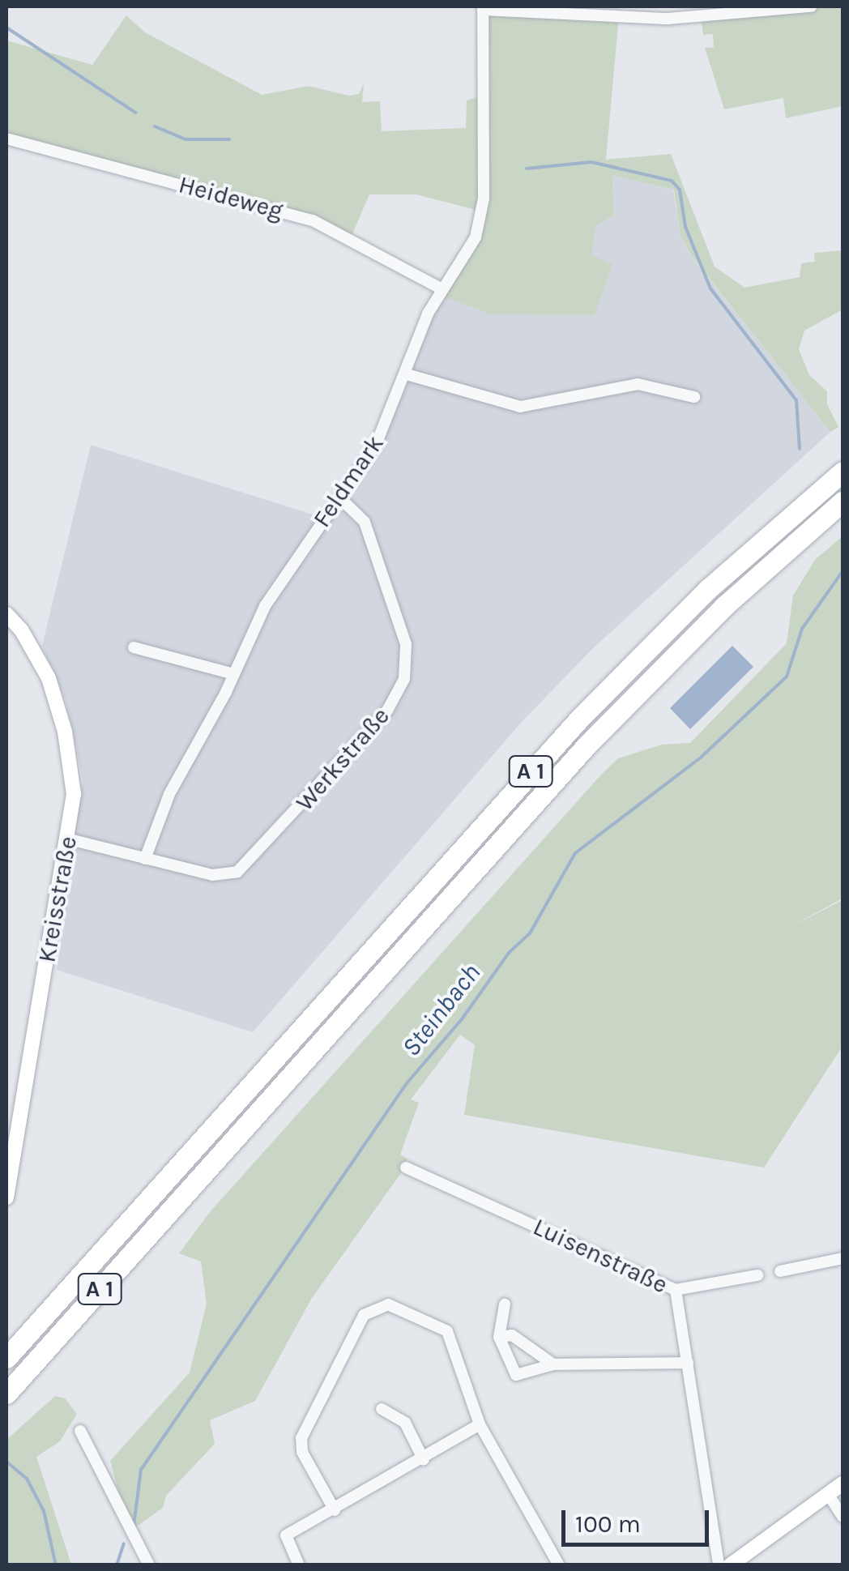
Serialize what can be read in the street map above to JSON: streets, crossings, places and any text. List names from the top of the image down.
{
  "streets": {
    "highway": ["A 1"],
    "main road": ["Kreisstraße"],
    "street": [
      "Heideweg",
      "Feldmark",
      "Werkstraße",
      "Luisenstraße"
    ]
  },
  "crossings": [
    ["Heideweg", "Feldmark"],
    ["Feldmark", "Werkstraße"]
  ],
  "water": ["Steinbach"],
  "scale_bar": "100 m"
}
